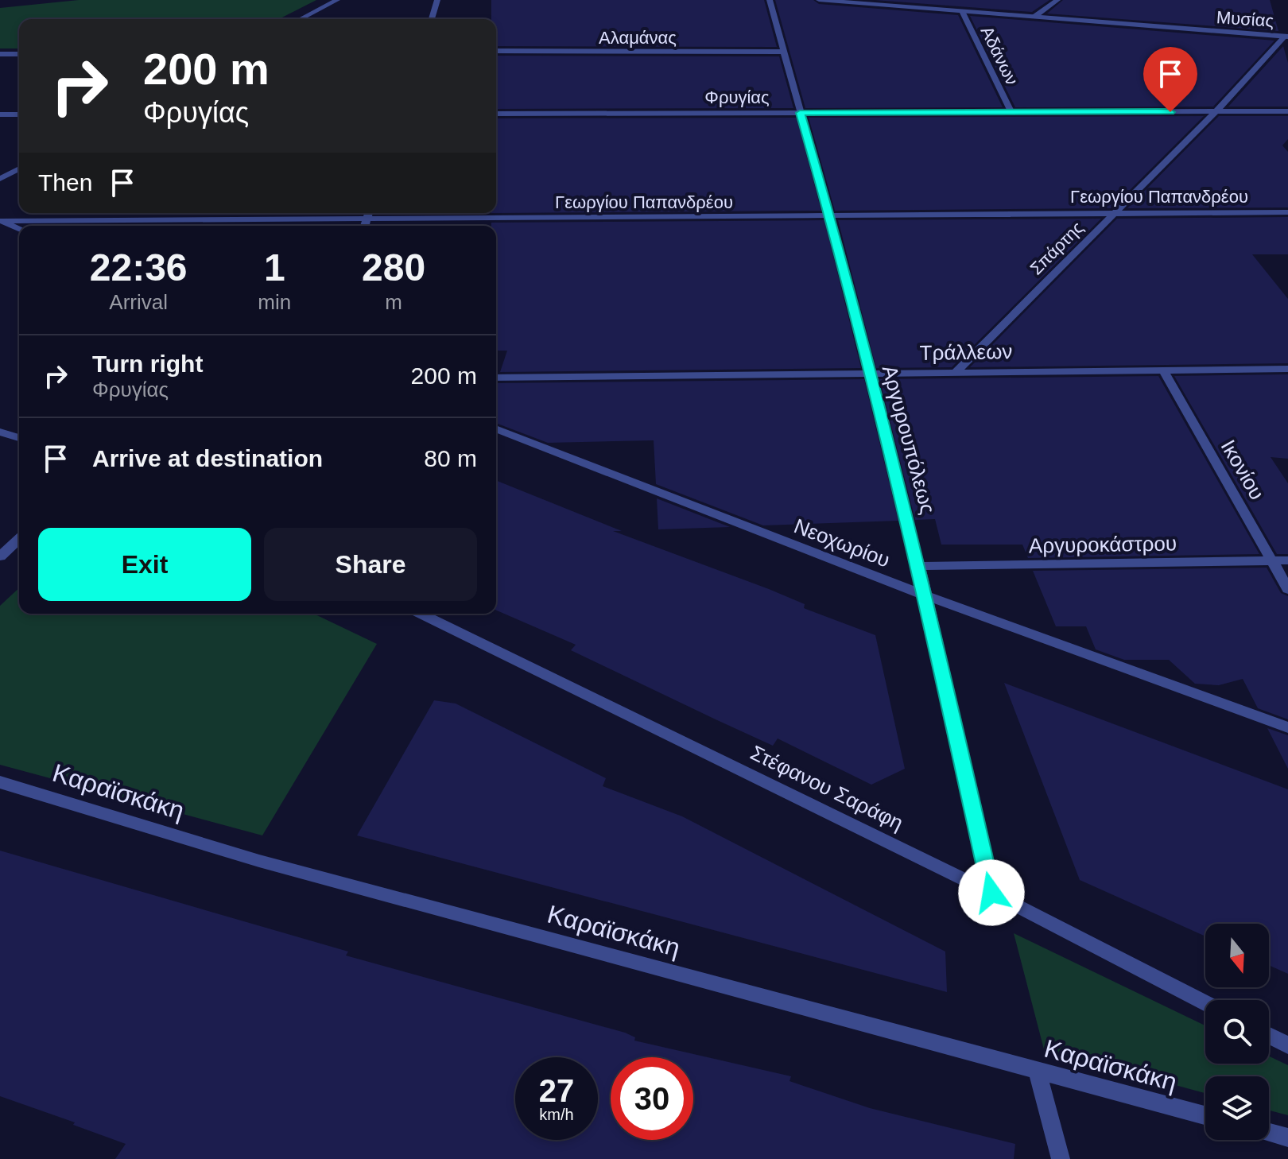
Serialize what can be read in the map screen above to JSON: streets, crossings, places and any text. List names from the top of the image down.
{
  "streets": {
    "street": [
      "Μυσίας",
      "Αλαμάνας",
      "Αδάνων",
      "Φρυγίας",
      "Γεωργίου Παπανδρέου",
      "Σπάρτης",
      "Τράλλεων",
      "Αργυρουπόλεως",
      "Ικονίου",
      "Νεοχωρίου",
      "Αργυροκάστρου",
      "Στέφανου Σαράφη",
      "Καραϊσκάκη"
    ]
  },
  "crossings": [
    ["Μυσίας", "Αδάνων"],
    ["Μυσίας", "Σπάρτης"],
    ["Αλαμάνας", "Αργυρουπόλεως"],
    ["Αδάνων", "Φρυγίας"],
    ["Φρυγίας", "Σπάρτης"],
    ["Φρυγίας", "Αργυρουπόλεως"],
    ["Γεωργίου Παπανδρέου", "Σπάρτης"],
    ["Γεωργίου Παπανδρέου", "Αργυρουπόλεως"],
    ["Σπάρτης", "Τράλλεων"],
    ["Τράλλεων", "Αργυρουπόλεως"],
    ["Τράλλεων", "Ικονίου"],
    ["Αργυρουπόλεως", "Νεοχωρίου"],
    ["Αργυρουπόλεως", "Αργυροκάστρου"],
    ["Αργυρουπόλεως", "Στέφανου Σαράφη"],
    ["Ικονίου", "Αργυροκάστρου"]
  ],
  "north": "bottom",
  "page": {
    "turn": ["200 m", "Φρυγίας"],
    "then": "Then",
    "eta": [
      "22:36",
      "Arrival",
      "1",
      "min",
      "280",
      "m"
    ],
    "list": [
      {
        "name": "Turn right",
        "note": "Φρυγίας",
        "value": "200 m"
      },
      {
        "name": "Arrive at destination",
        "value": "80 m"
      }
    ],
    "buttons": ["Exit", "Share"],
    "speed": "27 km/h",
    "limit": "30"
  }
}
